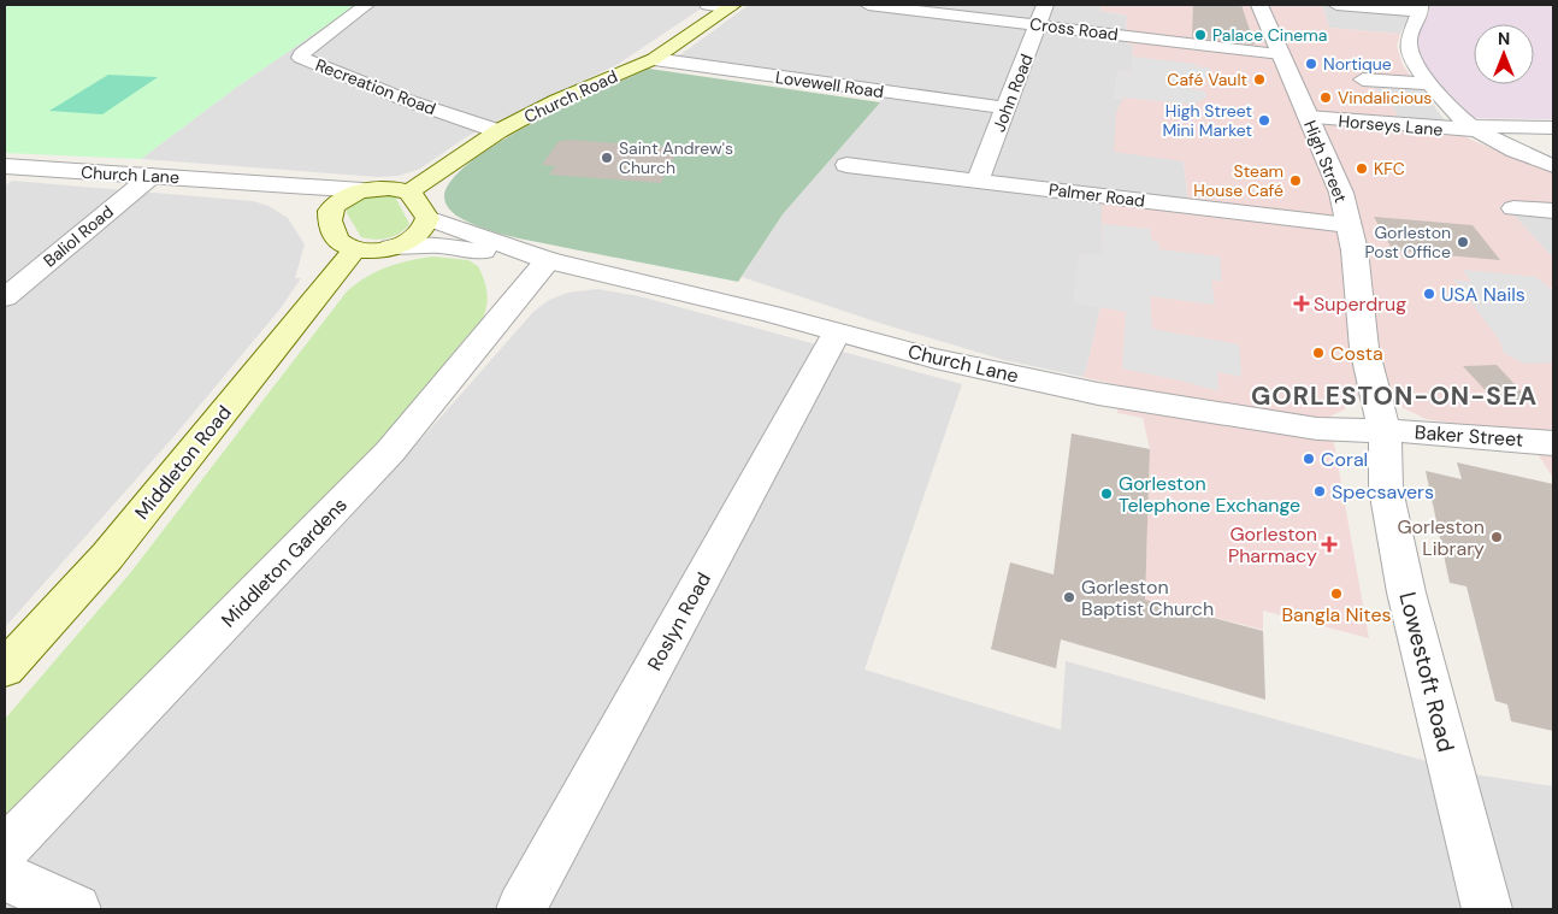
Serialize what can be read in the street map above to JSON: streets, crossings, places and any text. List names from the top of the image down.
{
  "streets": {
    "main road": ["Church Road", "Church Lane", "Middleton Road"],
    "street": [
      "Cross Road",
      "Lovewell Road",
      "Recreation Road",
      "John Road",
      "Horseys Lane",
      "High Street",
      "Palmer Road",
      "Baliol Road",
      "Baker Street",
      "Middleton Gardens",
      "Roslyn Road",
      "Lowestoft Road"
    ]
  },
  "crossings": [
    ["Cross Road", "John Road"],
    ["Cross Road", "High Street"],
    ["Lovewell Road", "John Road"],
    ["Lovewell Road", "Church Road"],
    ["Recreation Road", "Church Road"],
    ["John Road", "Palmer Road"],
    ["Church Road", "Church Lane"],
    ["Church Road", "Middleton Road"],
    ["Horseys Lane", "High Street"],
    ["High Street", "Church Lane"],
    ["High Street", "Palmer Road"],
    ["High Street", "Baker Street"],
    ["High Street", "Lowestoft Road"],
    ["Church Lane", "Baliol Road"],
    ["Church Lane", "Baker Street"],
    ["Church Lane", "Middleton Road"],
    ["Church Lane", "Middleton Gardens"],
    ["Church Lane", "Roslyn Road"],
    ["Church Lane", "Lowestoft Road"],
    ["Baker Street", "Lowestoft Road"]
  ],
  "districts": ["GORLESTON-ON-SEA"],
  "places": {
    "other": [
      "Palace Cinema",
      "Nortique",
      "Café Vault",
      "Vindalicious",
      "High Street Mini Market",
      "Saint Andrew's Church",
      "KFC",
      "Steam House Café",
      "Gorleston Post Office",
      "USA Nails",
      "Costa",
      "Coral",
      "Specsavers",
      "Gorleston Telephone Exchange",
      "Gorleston Library",
      "Bangla Nites",
      "Gorleston Baptist Church"
    ],
    "health": ["Superdrug", "Gorleston Pharmacy"]
  },
  "north": "top"
}
